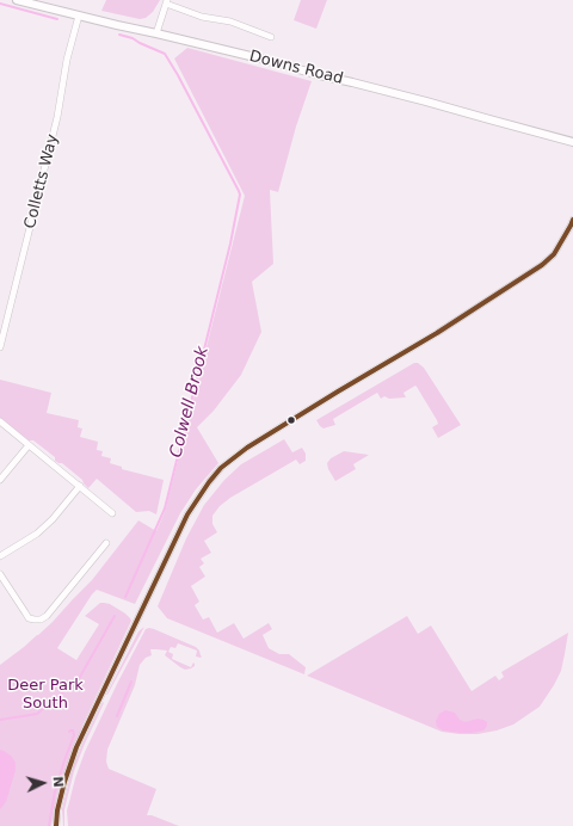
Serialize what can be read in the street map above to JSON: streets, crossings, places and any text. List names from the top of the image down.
{
  "streets": {
    "street": ["Downs Road", "Colletts Way"]
  },
  "crossings": [
    ["Downs Road", "Colletts Way"]
  ],
  "water": ["Colwell Brook"],
  "parks": ["Deer Park South"],
  "north": "right"
}
